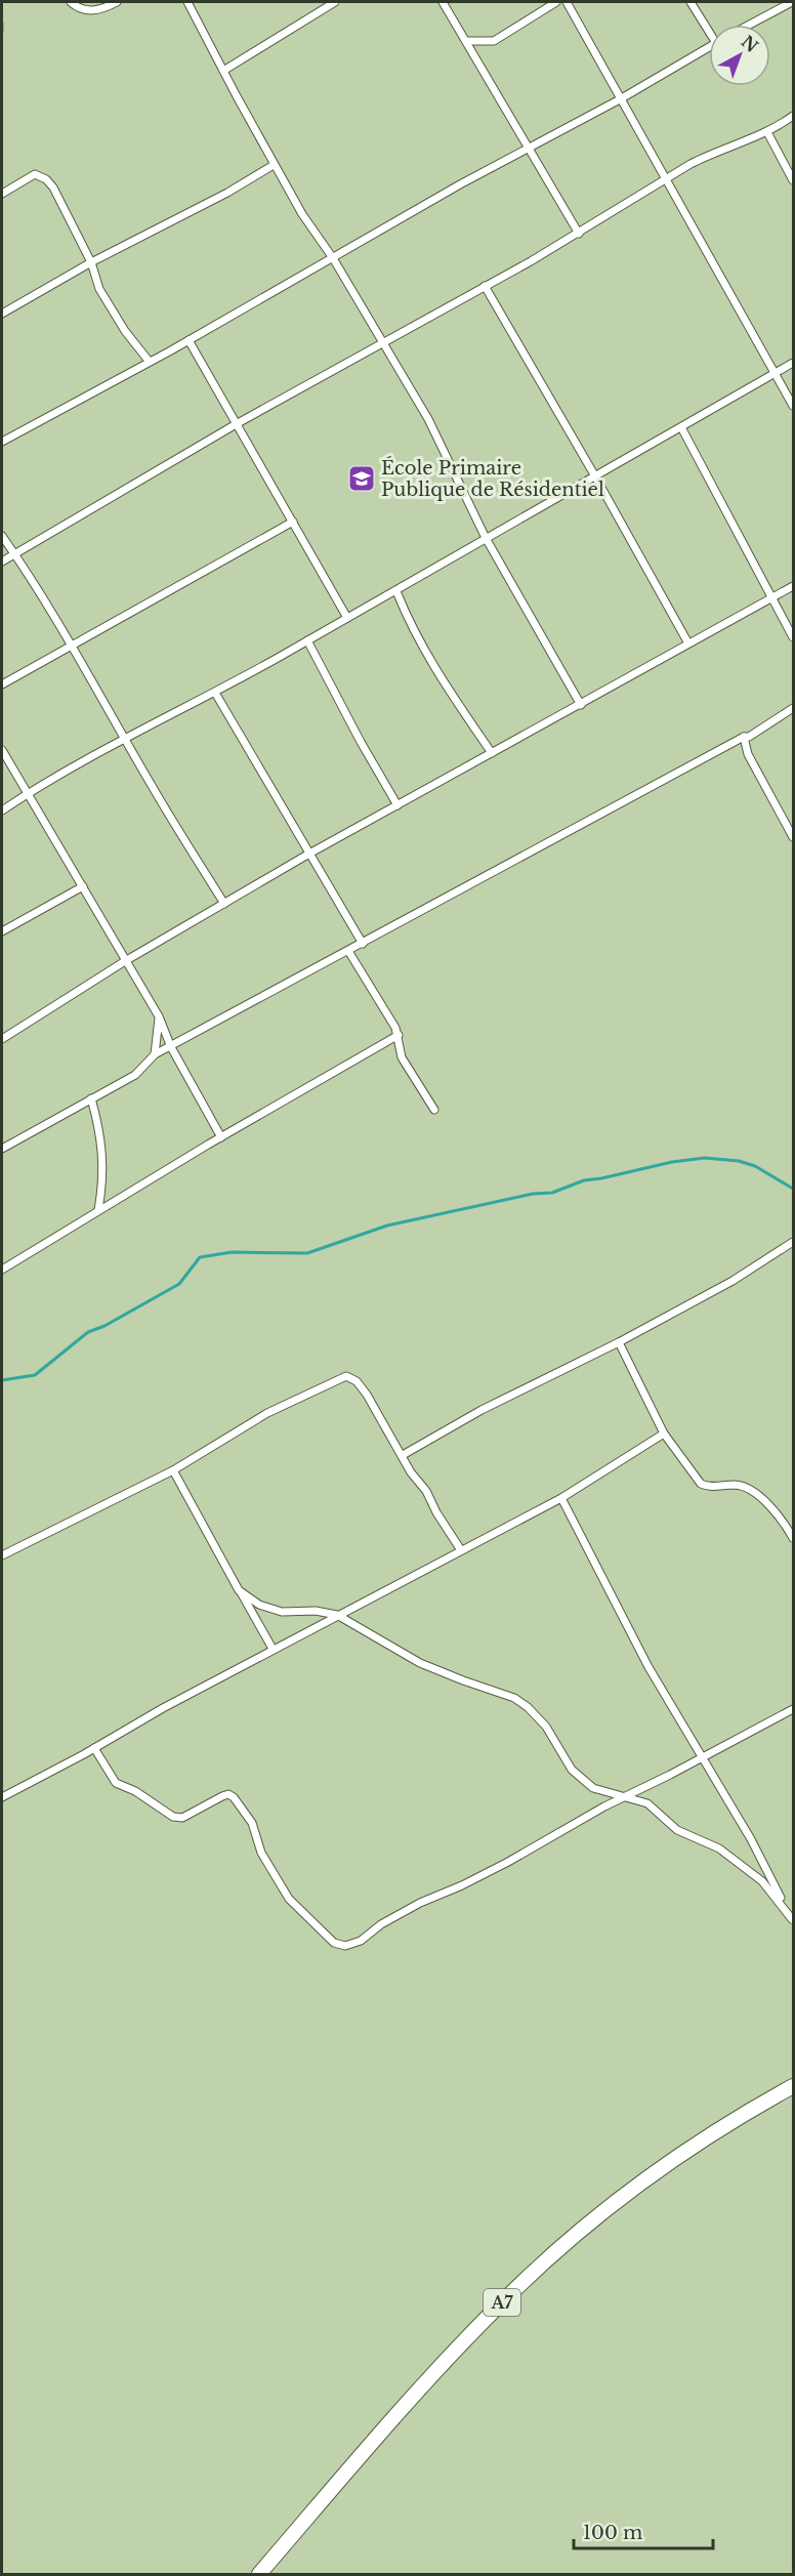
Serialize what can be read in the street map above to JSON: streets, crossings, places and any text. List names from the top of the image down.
{
  "streets": {
    "highway": ["A7"]
  },
  "places": {
    "school or university": ["École Primaire Publique de Résidentiel"]
  },
  "scale_bar": "100 m",
  "north": "top right"
}
